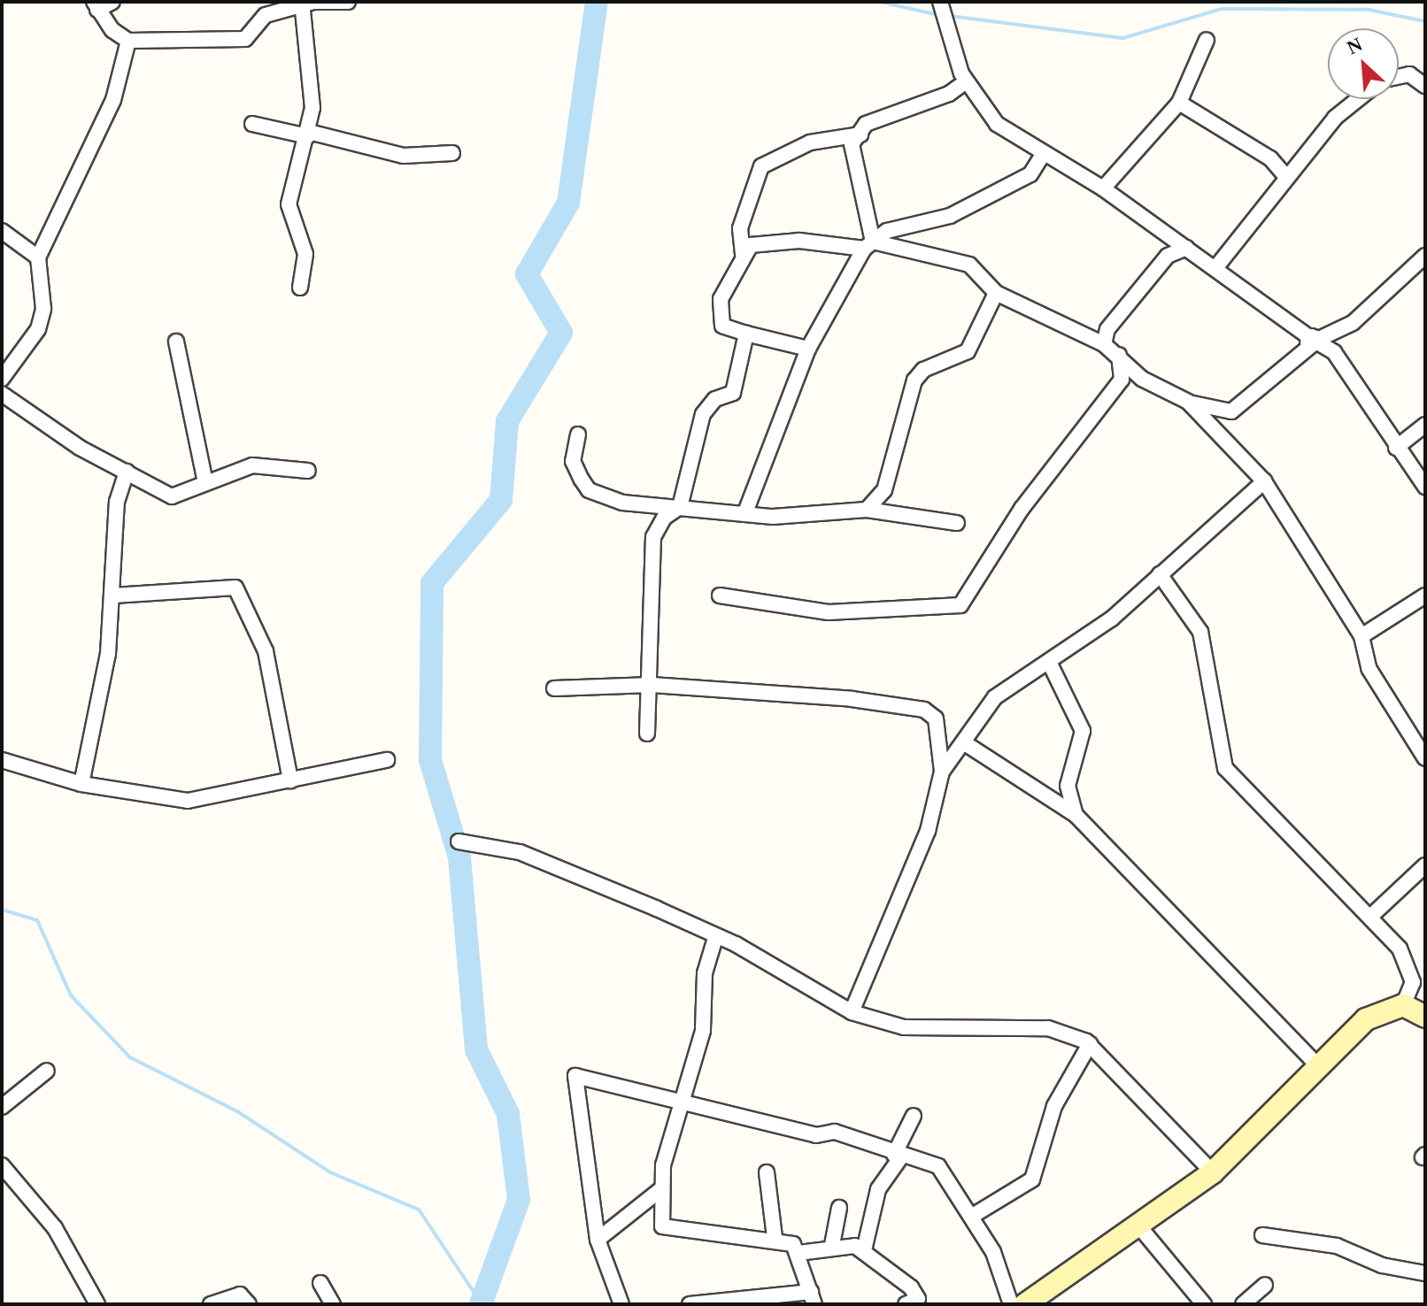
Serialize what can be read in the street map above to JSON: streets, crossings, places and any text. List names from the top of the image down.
{
  "north": "top left"
}
